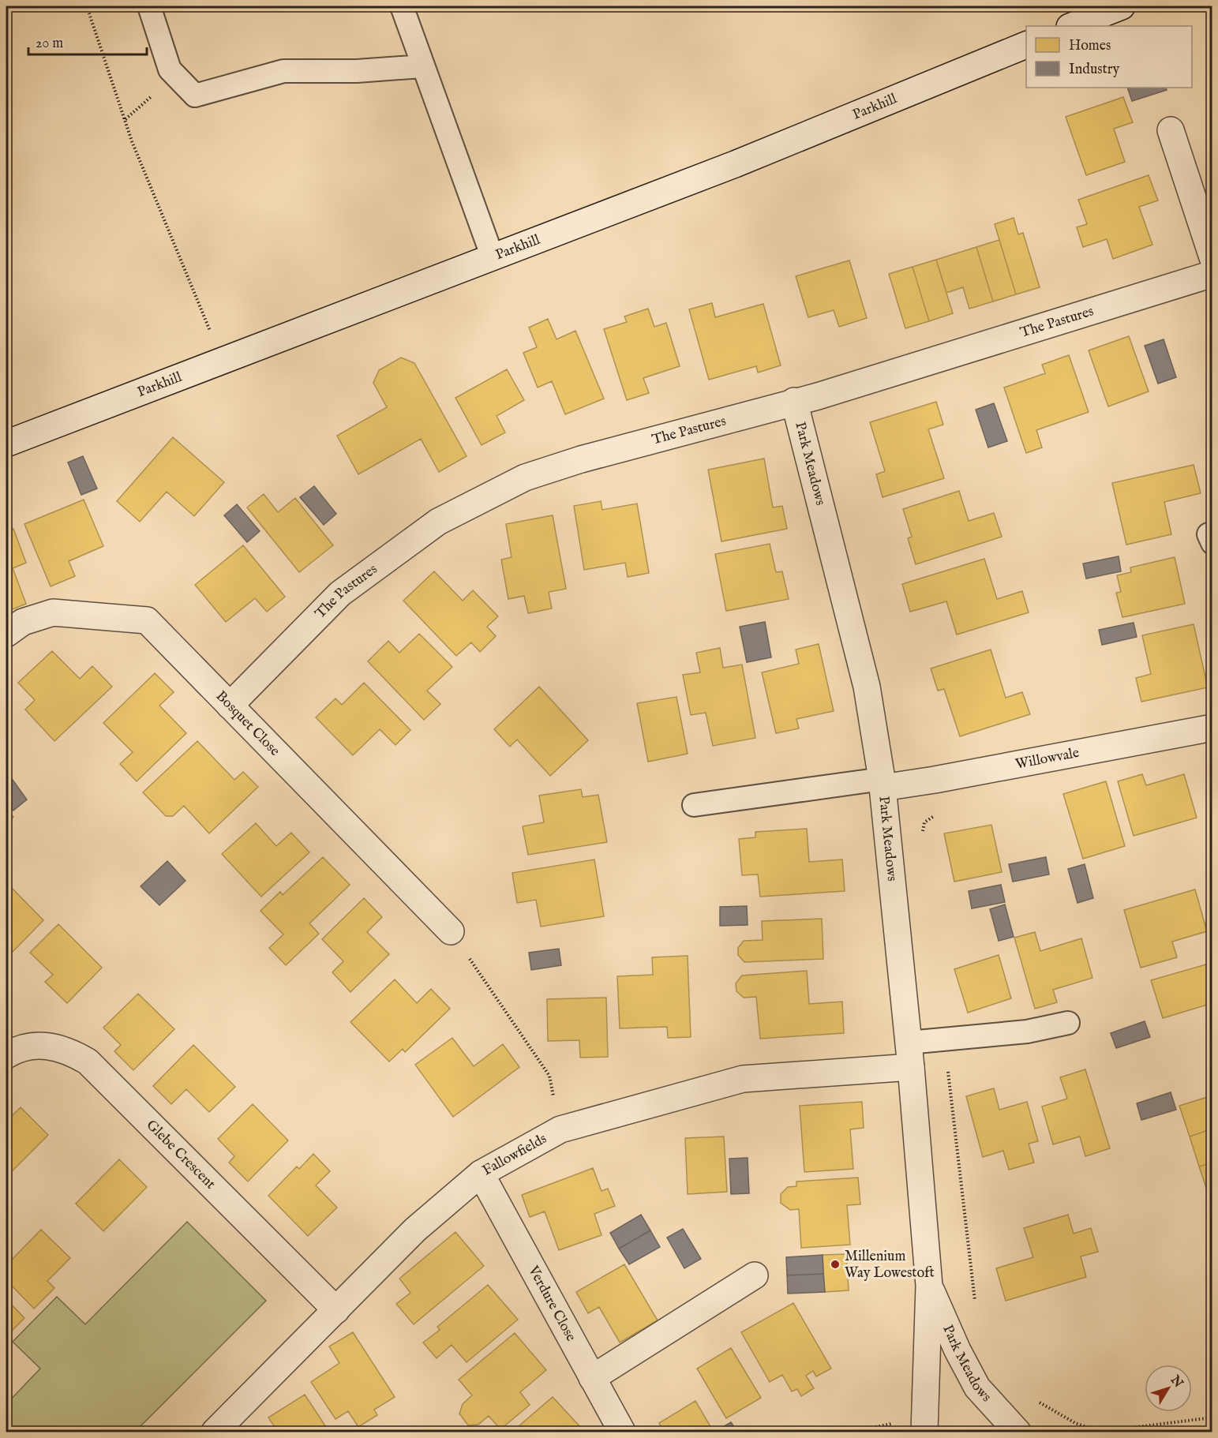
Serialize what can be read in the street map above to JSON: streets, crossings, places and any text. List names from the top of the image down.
{
  "streets": {
    "street": [
      "Parkhill",
      "The Pastures",
      "Park Meadows",
      "Bosquet Close",
      "Willowvale",
      "Glebe Crescent",
      "Fallowfields",
      "Verdure Close"
    ]
  },
  "crossings": [
    ["The Pastures", "Park Meadows"],
    ["The Pastures", "Bosquet Close"],
    ["Park Meadows", "Willowvale"],
    ["Park Meadows", "Fallowfields"],
    ["Glebe Crescent", "Fallowfields"],
    ["Fallowfields", "Verdure Close"]
  ],
  "places": ["Millenium Way Lowestoft"],
  "legend": ["Homes", "Industry"],
  "scale_bar": "20 m",
  "north": "top right"
}
